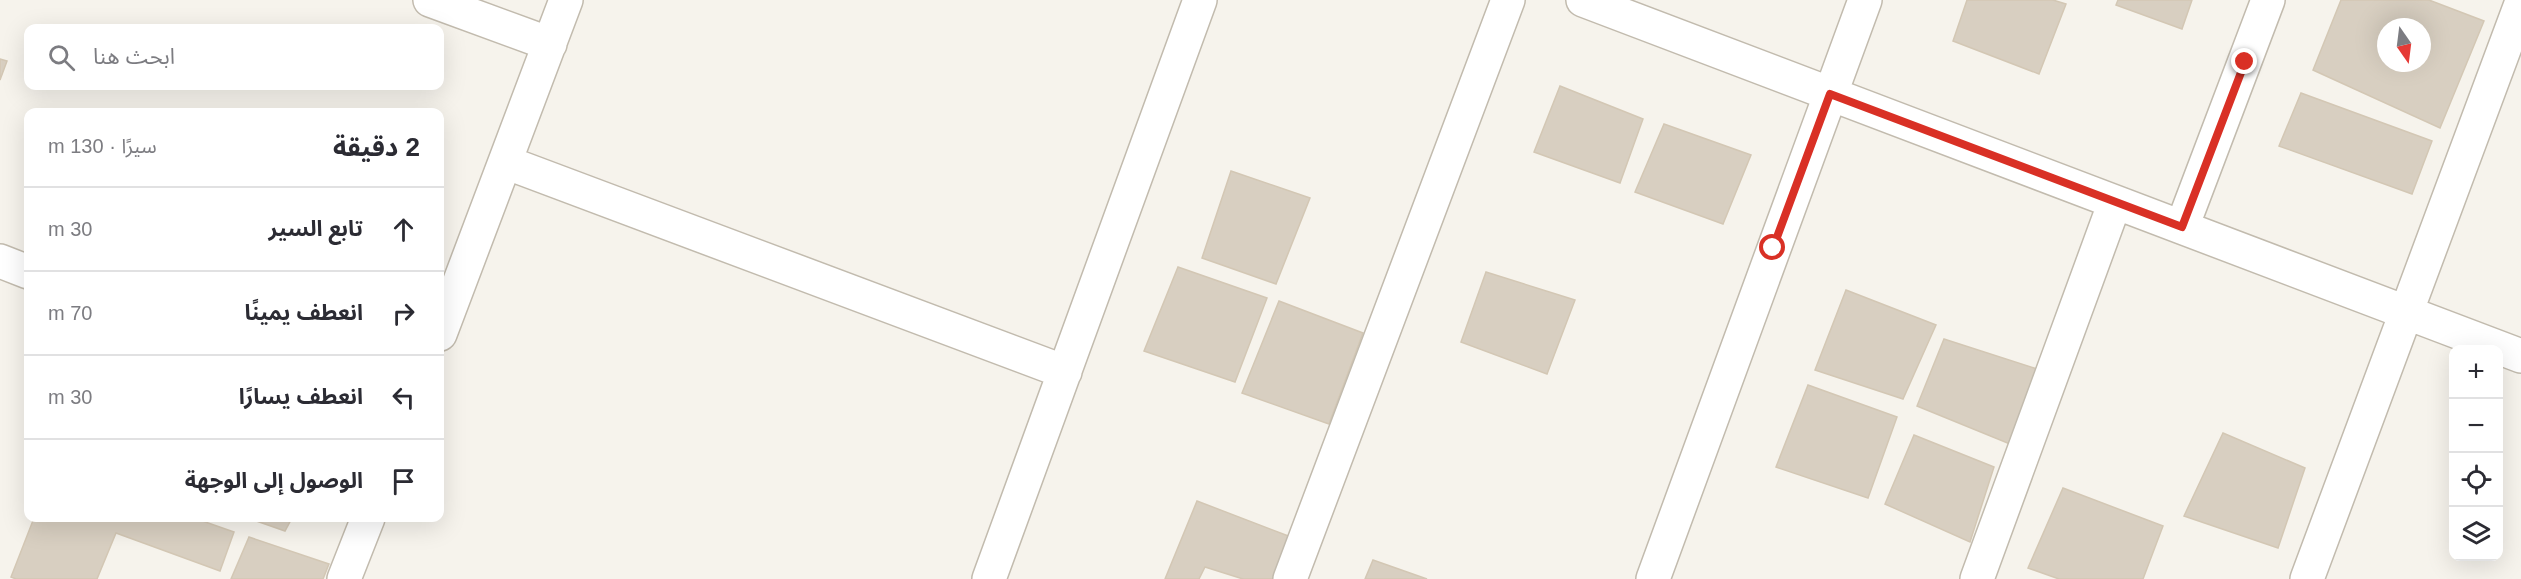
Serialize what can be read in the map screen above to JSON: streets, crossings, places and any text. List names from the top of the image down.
{
  "north": "bottom",
  "page": {
    "search": "ابحث هنا",
    "heading": ["2 دقيقة", "سيرًا · 130 m"],
    "list": [
      ["تابع السير", "30 m"],
      ["انعطف يمينًا", "70 m"],
      ["انعطف يسارًا", "30 m"],
      "الوصول إلى الوجهة"
    ],
    "map_buttons": ["+", "−"]
  }
}
